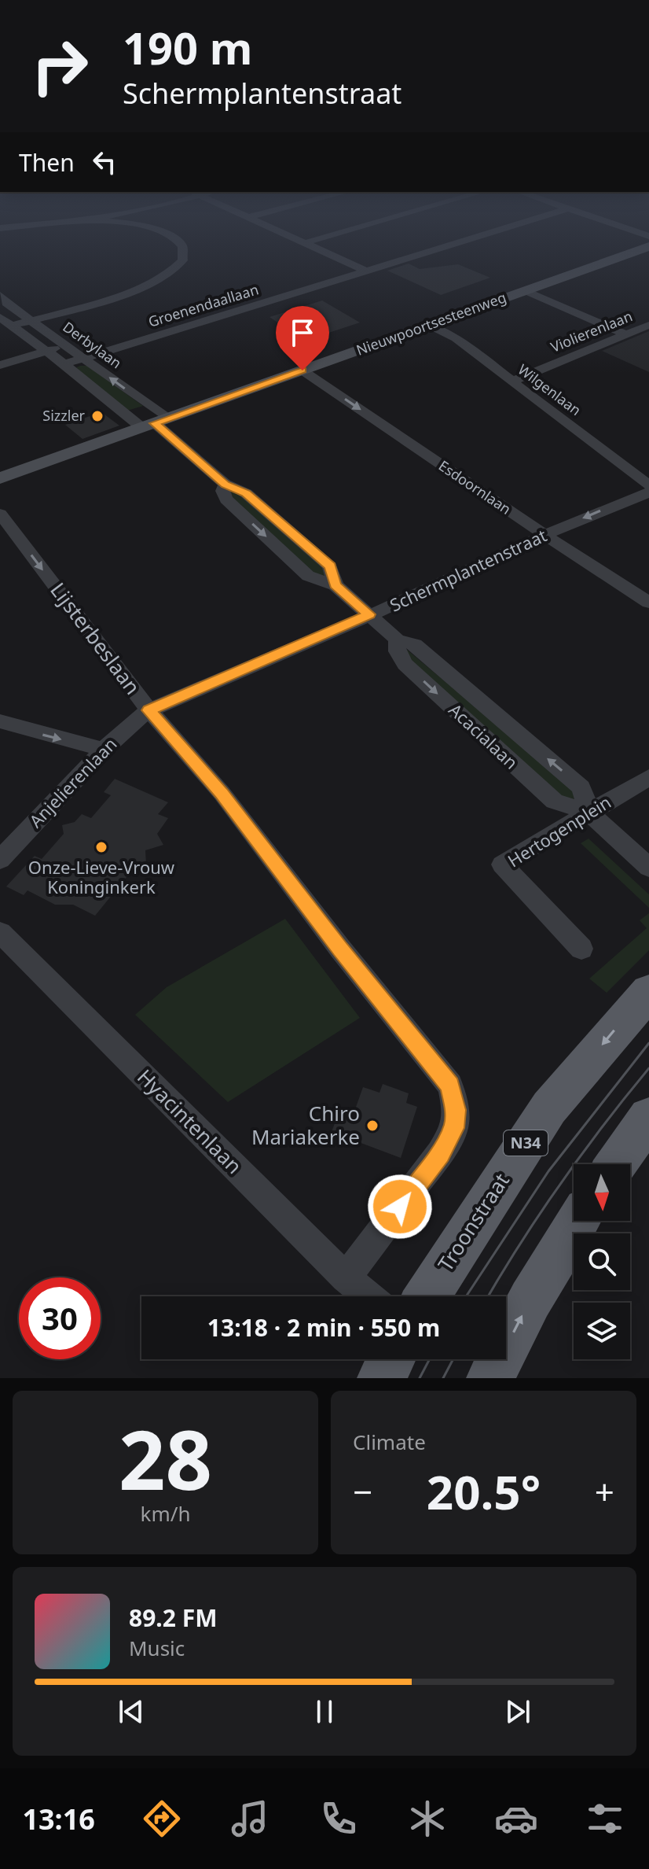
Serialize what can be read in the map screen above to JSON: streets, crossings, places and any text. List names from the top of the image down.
{
  "streets": {
    "main road": ["Nieuwpoortsesteenweg", "N34", "Troonstraat"],
    "street": [
      "Groenendaallaan",
      "Violierenlaan",
      "Derbylaan",
      "Wilgenlaan",
      "Esdoornlaan",
      "Schermplantenstraat",
      "Lijsterbeslaan",
      "Acacialaan",
      "Anjelierenlaan",
      "Hertogenplein",
      "Hyacintenlaan"
    ]
  },
  "crossings": [
    ["Groenendaallaan", "Derbylaan"],
    ["Nieuwpoortsesteenweg", "Derbylaan"],
    ["Nieuwpoortsesteenweg", "Wilgenlaan"],
    ["Nieuwpoortsesteenweg", "Esdoornlaan"],
    ["Nieuwpoortsesteenweg", "Acacialaan"],
    ["Violierenlaan", "Wilgenlaan"],
    ["Derbylaan", "Acacialaan"],
    ["Esdoornlaan", "Schermplantenstraat"],
    ["Schermplantenstraat", "Lijsterbeslaan"],
    ["Schermplantenstraat", "Acacialaan"],
    ["Schermplantenstraat", "Anjelierenlaan"],
    ["Lijsterbeslaan", "Anjelierenlaan"],
    ["Lijsterbeslaan", "Hyacintenlaan"],
    ["Acacialaan", "Hertogenplein"]
  ],
  "one_way": ["Esdoornlaan"],
  "places": ["Sizzler", "Onze-Lieve-Vrouw Koninginkerk", "Chiro Mariakerke"],
  "north": "bottom",
  "page": {
    "turn": ["190 m", "Schermplantenstraat"],
    "then": "Then",
    "limit": "30",
    "trip": "13:18 · 2 min · 550 m",
    "tile": [
      ["28", "km/h"],
      "Climate"
    ],
    "heat": ["−", "20.5°", "+"],
    "song": ["89.2 FM", "Music"],
    "tabs": "13:16"
  }
}
